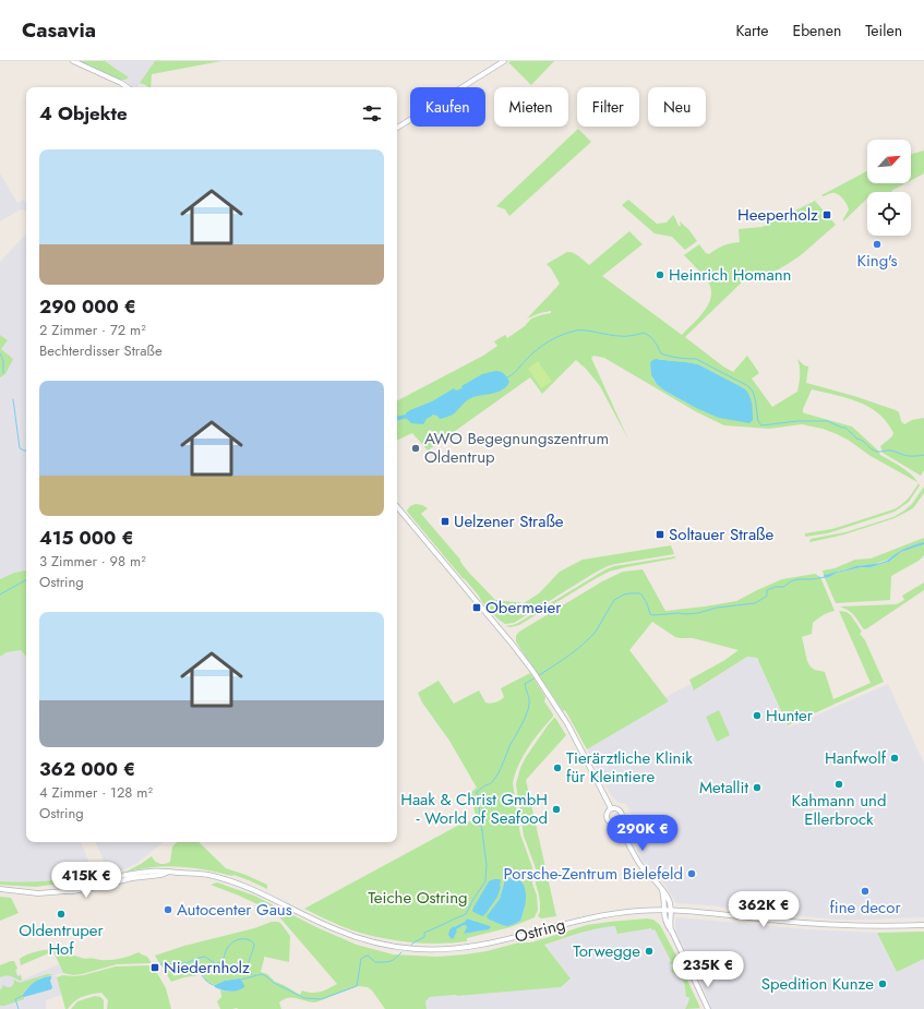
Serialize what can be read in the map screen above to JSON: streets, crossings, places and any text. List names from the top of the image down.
{
  "streets": {
    "main road": ["Ostring"]
  },
  "parks": ["Teiche Ostring"],
  "places": {
    "transit": [
      "Heeperholz",
      "Uelzener Straße",
      "Soltauer Straße",
      "Obermeier",
      "Niedernholz"
    ],
    "other": [
      "King's",
      "Heinrich Homann",
      "AWO Begegnungszentrum Oldentrup",
      "Hunter",
      "Hanfwolf",
      "Tierärztliche Klinik für Kleintiere",
      "Kahmann und Ellerbrock",
      "Metallit",
      "Haak & Christ GmbH - World of Seafood",
      "Porsche-Zentrum Bielefeld",
      "fine decor",
      "Autocenter Gaus",
      "Oldentruper Hof",
      "Torwegge",
      "Spedition Kunze"
    ]
  },
  "north": "top right",
  "page": {
    "header": "Casavia",
    "nav": ["Karte", "Ebenen", "Teilen"],
    "chip": [
      "Kaufen",
      "Mieten",
      "Filter",
      "Neu"
    ],
    "heading": "4 Objekte",
    "list": [
      {
        "name": "290 000 €",
        "note": "2 Zimmer · 72 m² · Bechterdisser Straße"
      },
      {
        "name": "415 000 €",
        "note": "3 Zimmer · 98 m² · Ostring"
      },
      {
        "name": "362 000 €",
        "note": "4 Zimmer · 128 m² · Ostring"
      }
    ],
    "price": [
      "290K €",
      "415K €",
      "362K €",
      "235K €"
    ]
  }
}
